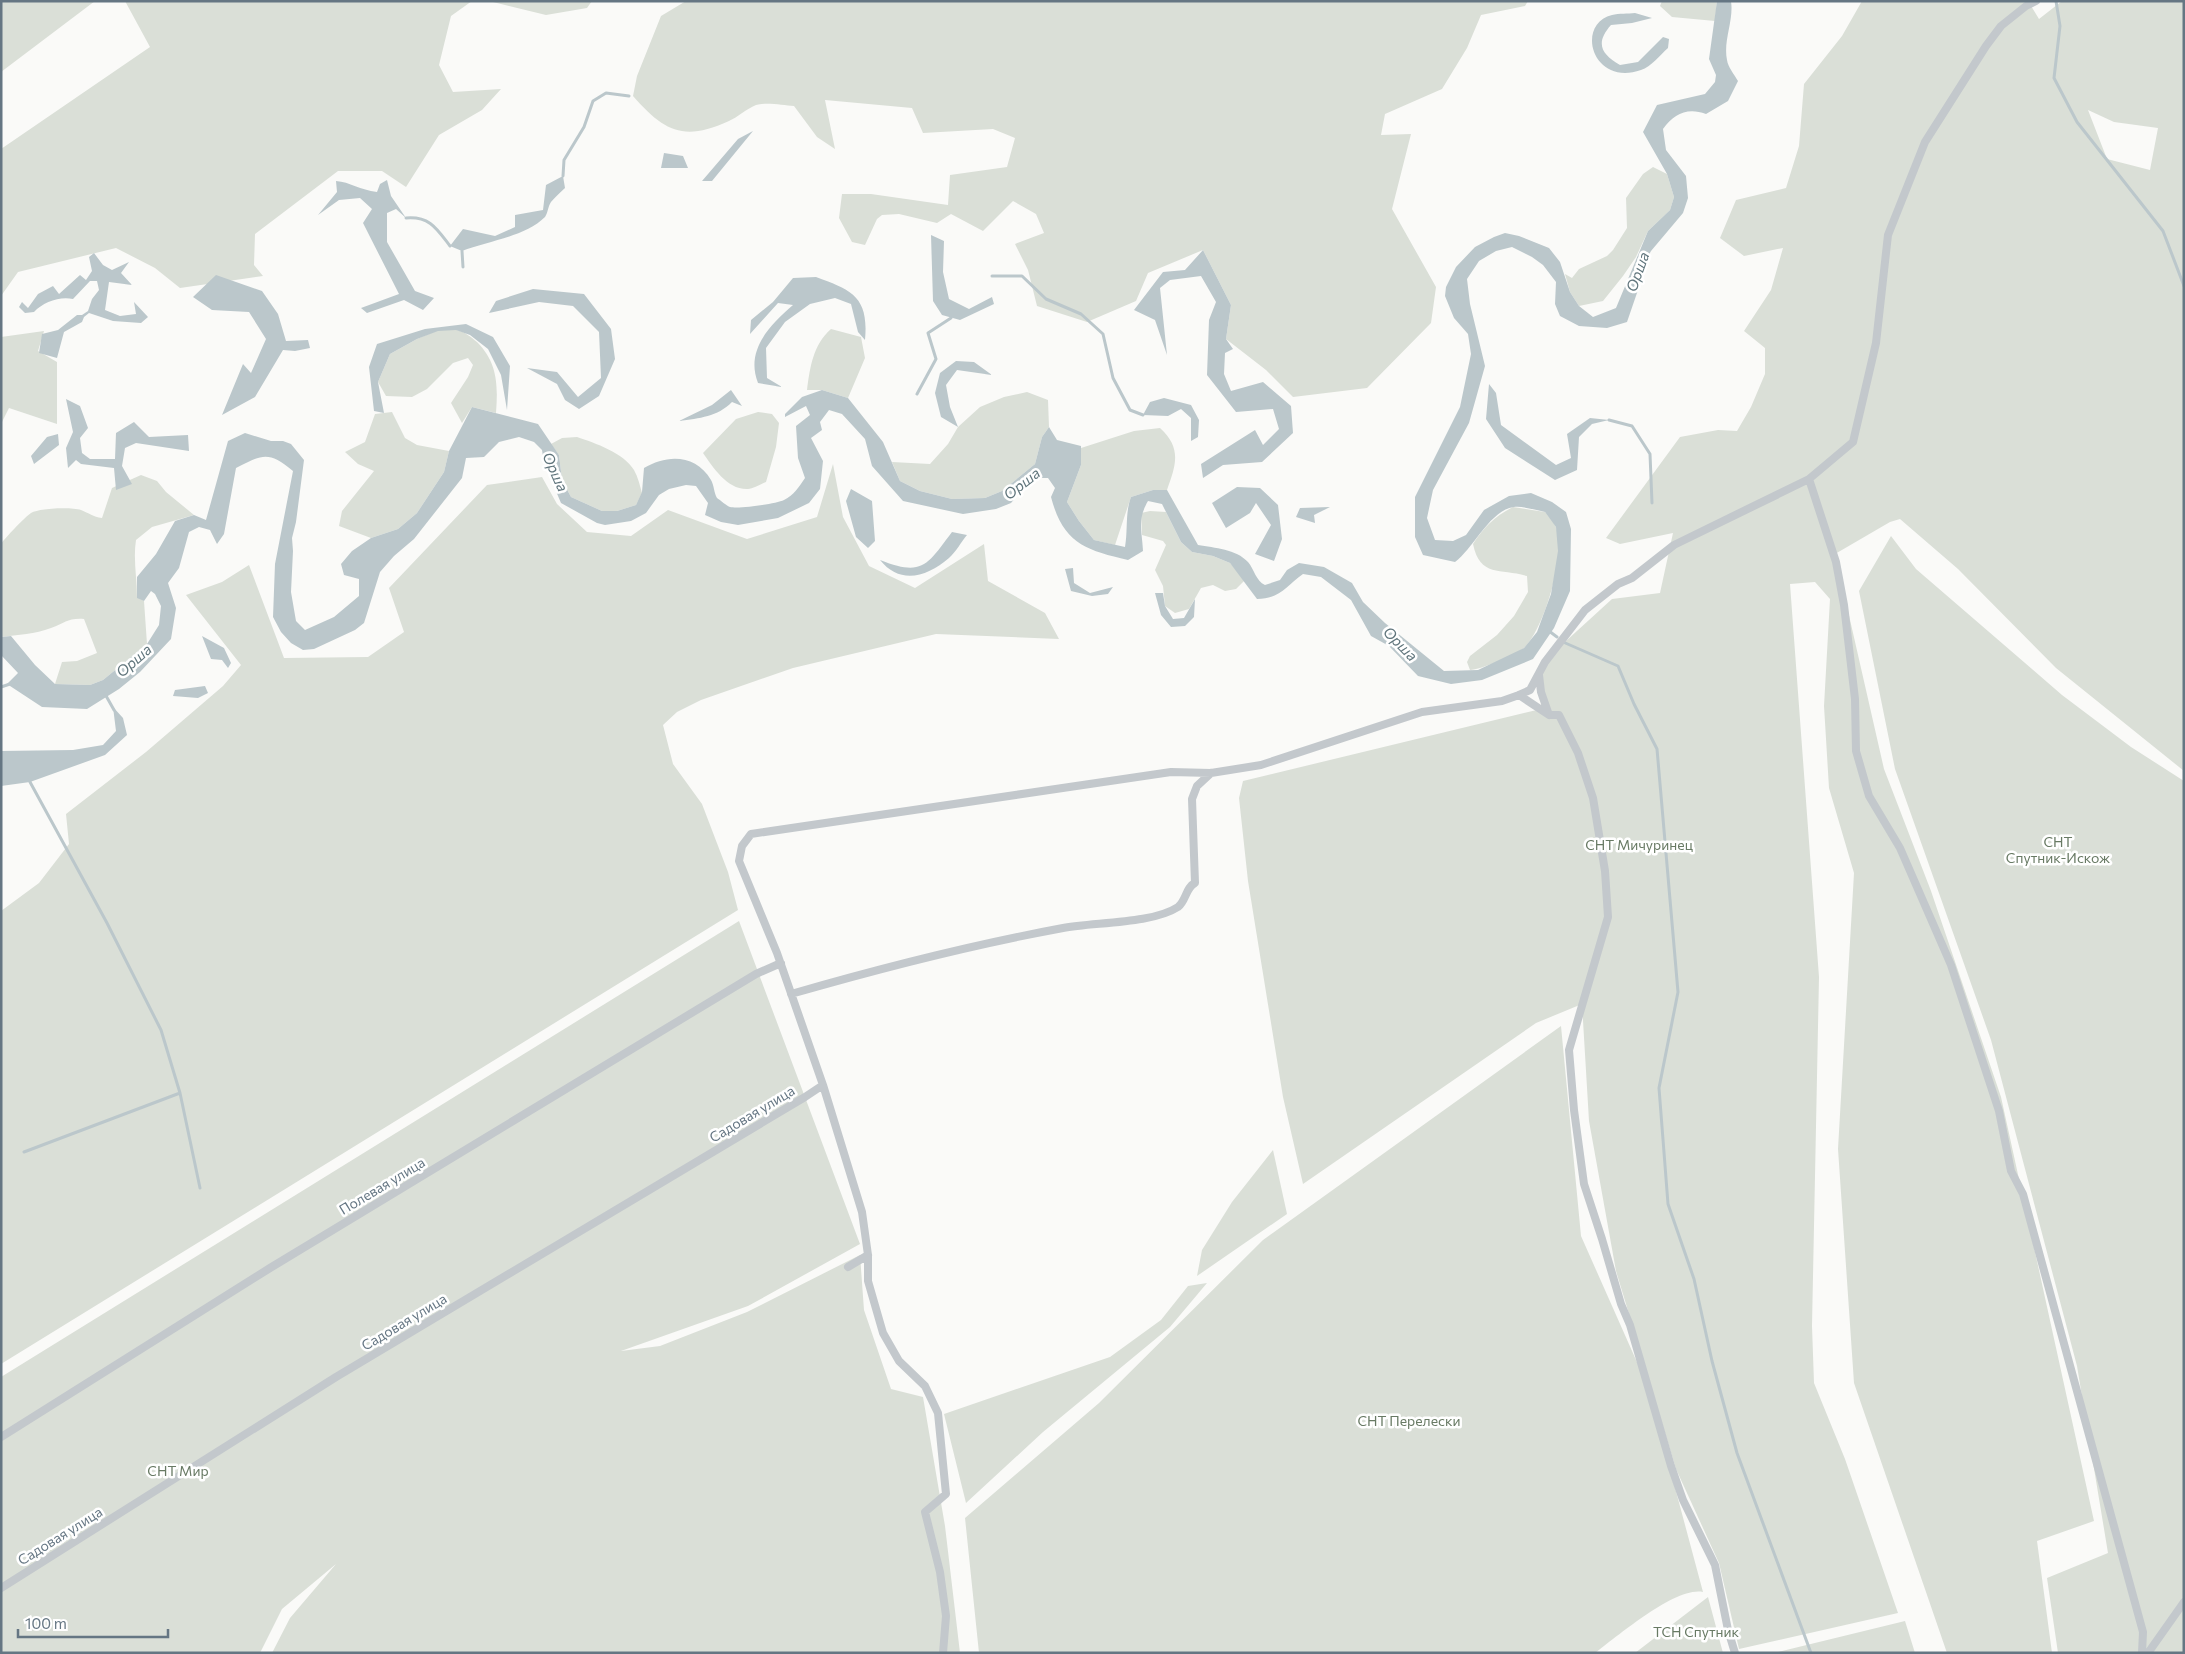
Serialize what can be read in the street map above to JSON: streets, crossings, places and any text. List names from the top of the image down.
{
  "streets": {
    "street": ["Садовая улица", "Полевая улица"]
  },
  "water": ["Орша"],
  "parks": [
    "СНТ Спутник-Искож",
    "СНТ Мичуринец",
    "СНТ Перелески",
    "СНТ Мир",
    "ТСН Спутник"
  ],
  "scale_bar": "100 m"
}
